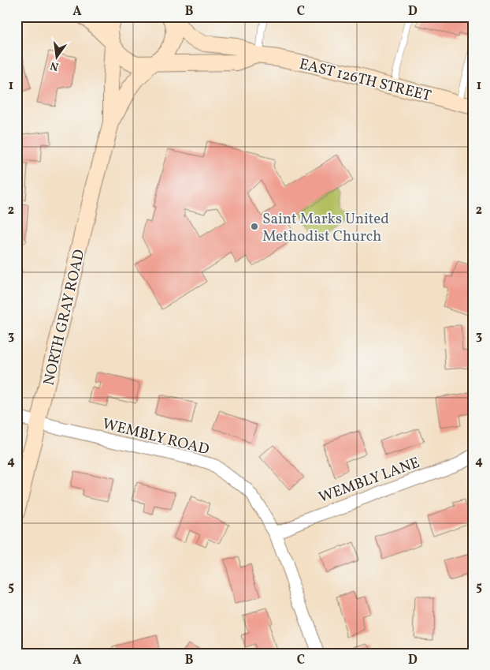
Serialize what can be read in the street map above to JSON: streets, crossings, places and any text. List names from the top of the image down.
{
  "streets": {
    "street": [
      "EAST 126TH STREET",
      "NORTH GRAY ROAD",
      "WEMBLY ROAD",
      "WEMBLY LANE"
    ]
  },
  "crossings": [
    ["EAST 126TH STREET", "NORTH GRAY ROAD"],
    ["NORTH GRAY ROAD", "WEMBLY ROAD"],
    ["WEMBLY ROAD", "WEMBLY LANE"]
  ],
  "places": ["Saint Marks United Methodist Church"],
  "north": "bottom",
  "grid": {
    "columns": [
      "A",
      "B",
      "C",
      "D"
    ],
    "rows": [
      "1",
      "2",
      "3",
      "4",
      "5"
    ]
  }
}
